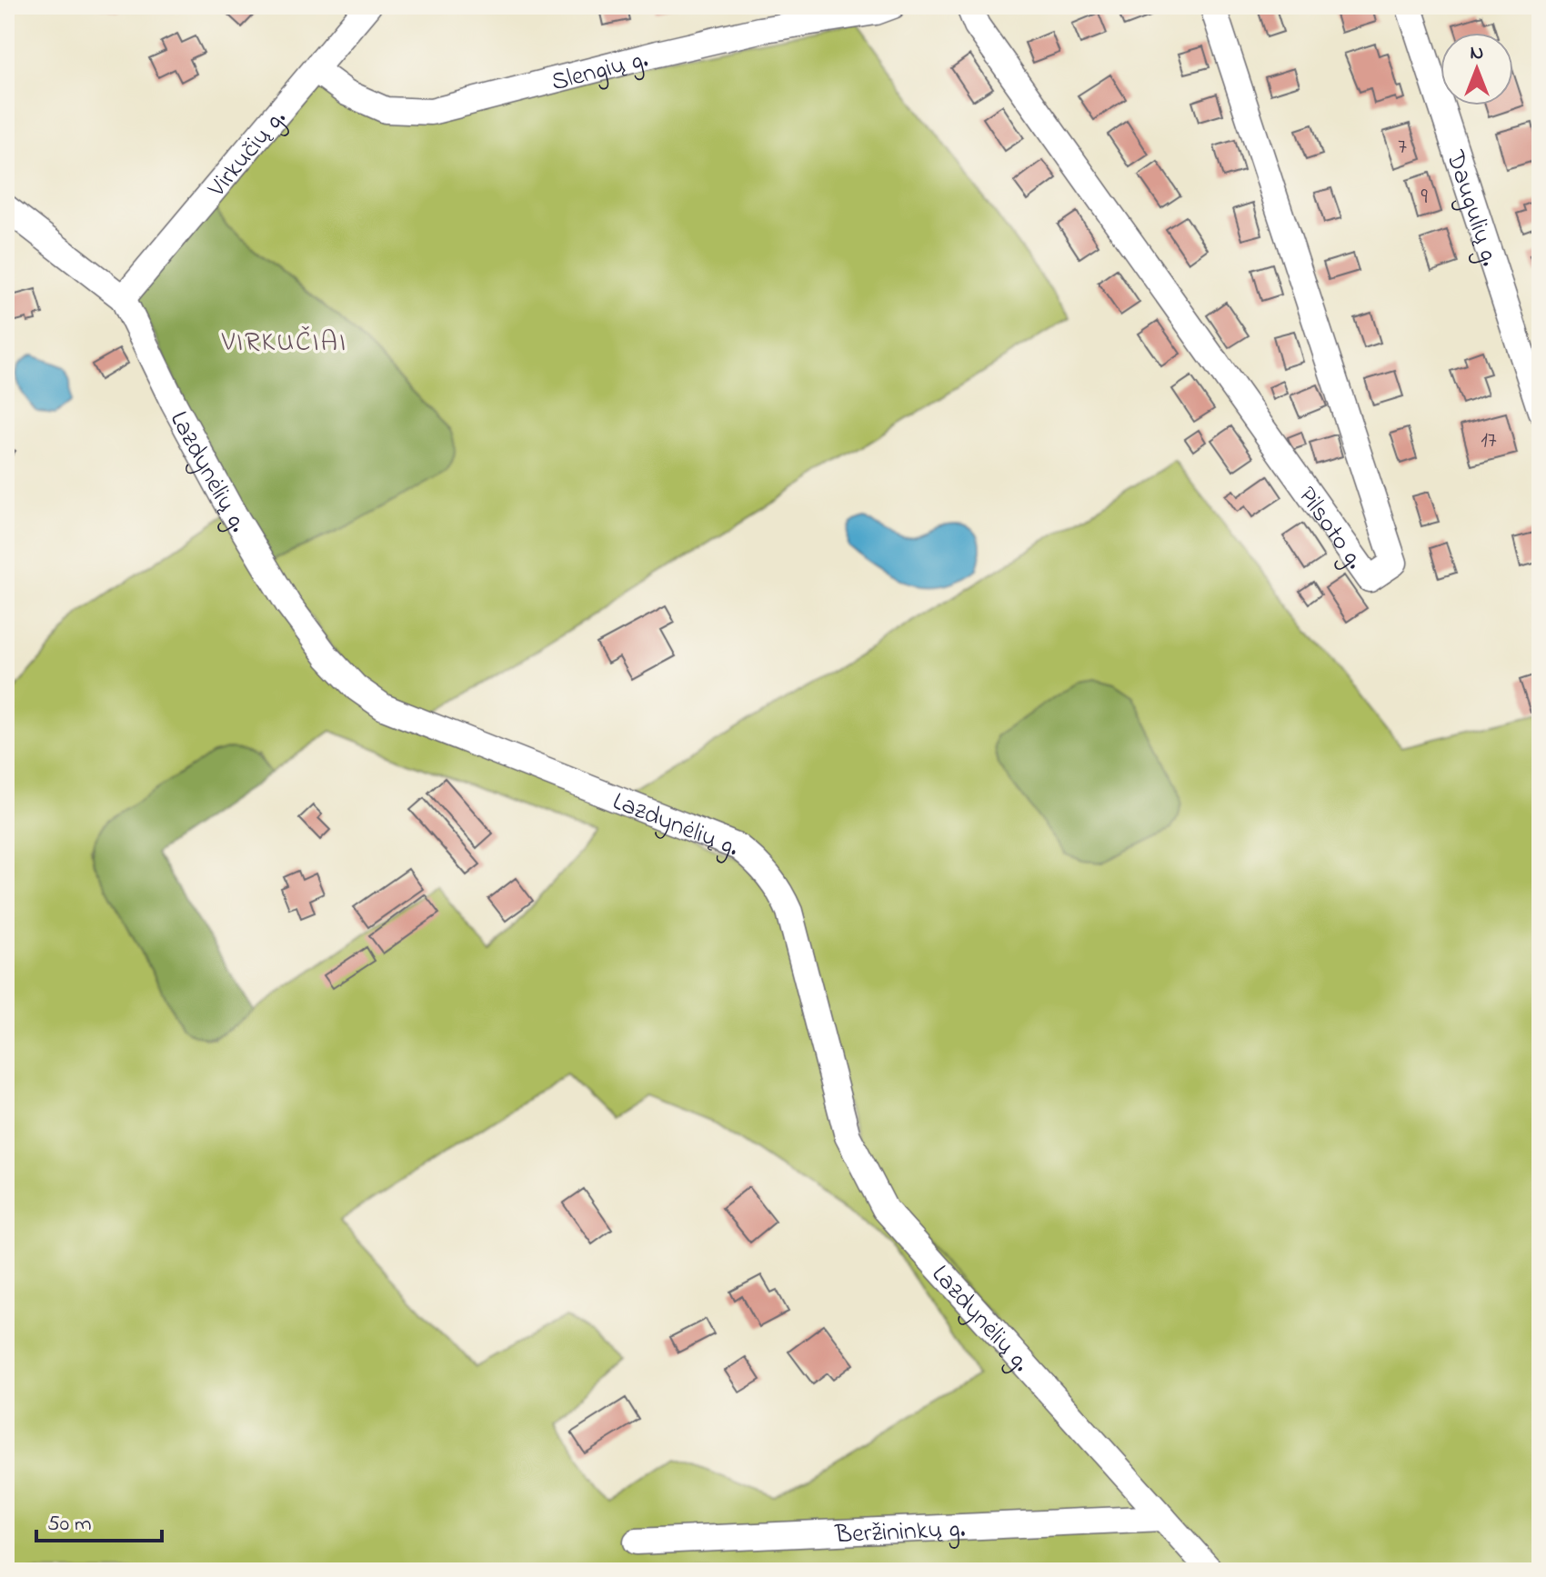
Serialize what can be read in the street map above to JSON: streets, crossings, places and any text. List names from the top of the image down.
{
  "streets": {
    "street": [
      "Slengių g.",
      "Virkučių g.",
      "Daugulių g.",
      "Lazdynėlių g.",
      "Pilsoto g.",
      "Beržininkų g."
    ]
  },
  "crossings": [
    ["Slengių g.", "Virkučių g."],
    ["Virkučių g.", "Lazdynėlių g."],
    ["Lazdynėlių g.", "Beržininkų g."]
  ],
  "districts": ["VIRKUČIAI"],
  "house_numbers": ["7", "9", "17"],
  "scale_bar": "50 m",
  "north": "top"
}
